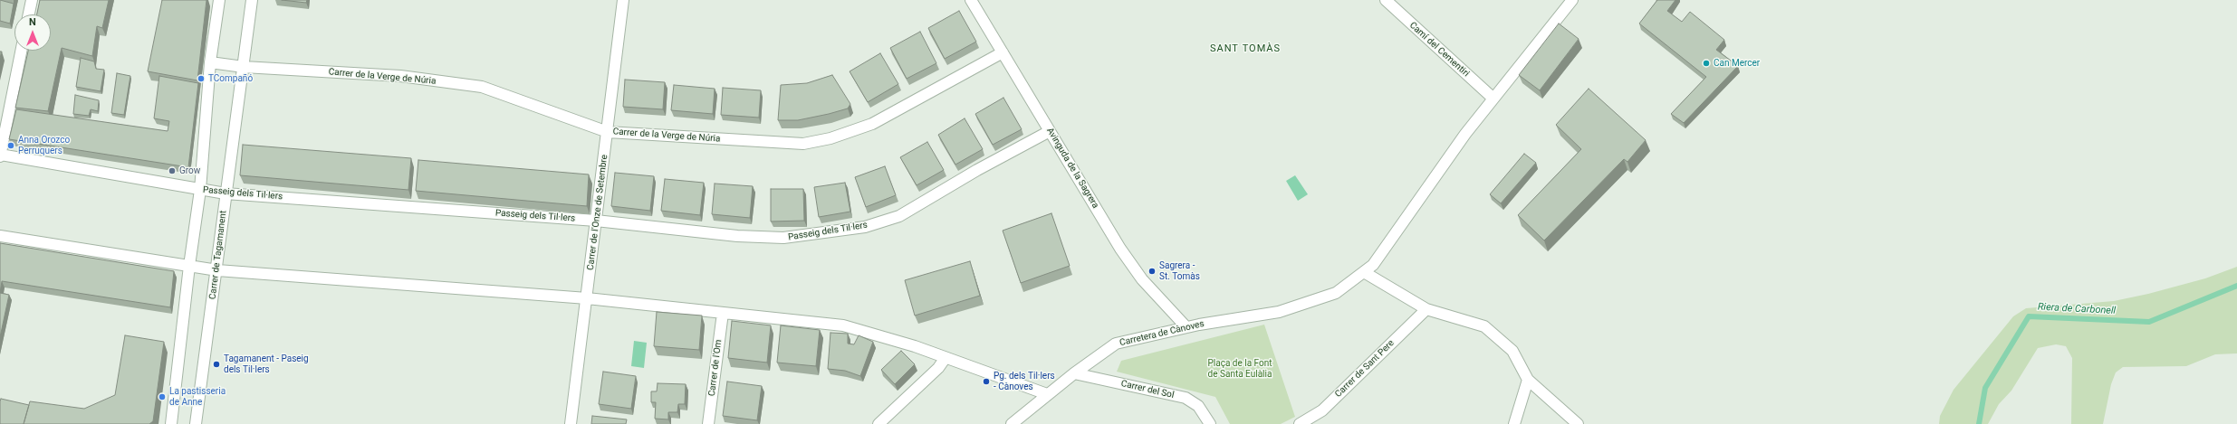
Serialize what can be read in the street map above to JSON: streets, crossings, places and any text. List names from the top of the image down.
{
  "streets": {
    "street": [
      "Camí del Cementiri",
      "Carrer de la Verge de Núria",
      "Avinguda de la Sagrera",
      "Passeig dels Til·lers",
      "Carrer de l'Onze de Setembre",
      "Carrer de Tagamanent",
      "Carretera de Cànoves",
      "Carrer de l'Om",
      "Carrer de Sant Pere",
      "Carrer del Sol"
    ]
  },
  "crossings": [
    ["Camí del Cementiri", "Carretera de Cànoves"],
    ["Carrer de la Verge de Núria", "Avinguda de la Sagrera"],
    ["Carrer de la Verge de Núria", "Carrer de l'Onze de Setembre"],
    ["Carrer de la Verge de Núria", "Carrer de Tagamanent"],
    ["Avinguda de la Sagrera", "Passeig dels Til·lers"],
    ["Avinguda de la Sagrera", "Carretera de Cànoves"],
    ["Passeig dels Til·lers", "Carrer de l'Onze de Setembre"],
    ["Passeig dels Til·lers", "Carrer de Tagamanent"],
    ["Carretera de Cànoves", "Carrer del Sol"]
  ],
  "districts": ["SANT TOMÀS"],
  "water": ["Riera de Carbonell"],
  "parks": ["Plaça de la Font de Santa Eulàlia"],
  "places": [
    "Can Mercer",
    "TCompañó",
    "Anna Orozco Perruquers",
    "Grow",
    "Sagrera - St. Tomàs",
    "Tagamanent - Paseig dels Til·lers",
    "Pg. dels Til·lers - Cànoves",
    "La pastisseria de Anne"
  ],
  "north": "top"
}
